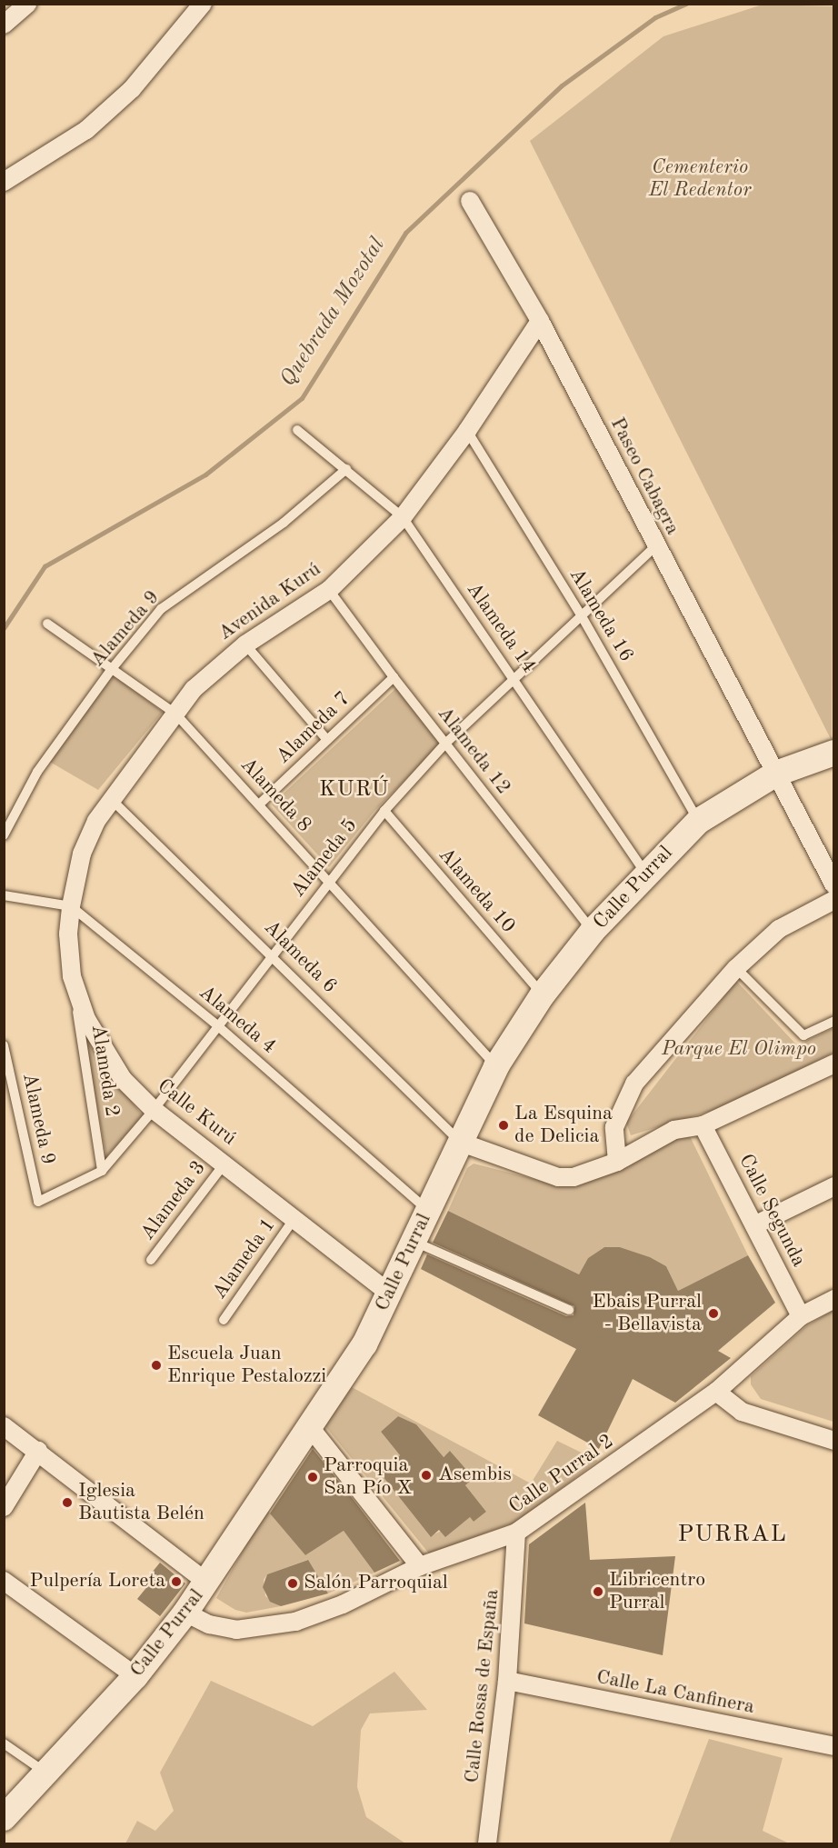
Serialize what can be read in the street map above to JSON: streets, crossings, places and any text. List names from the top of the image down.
{
  "streets": {
    "street": [
      "Paseo Cabagra",
      "Avenida Kurú",
      "Calle Purral",
      "Calle Kurú",
      "Calle Segunda",
      "Calle Purral 2",
      "Calle Rosas de España",
      "Calle La Canfinera"
    ],
    "lane": [
      "Alameda 16",
      "Alameda 14",
      "Alameda 9",
      "Alameda 7",
      "Alameda 12",
      "Alameda 8",
      "Alameda 5",
      "Alameda 10",
      "Alameda 6",
      "Alameda 4",
      "Alameda 2",
      "Alameda 3",
      "Alameda 1"
    ]
  },
  "crossings": [
    ["Paseo Cabagra", "Avenida Kurú"],
    ["Paseo Cabagra", "Alameda 5"],
    ["Paseo Cabagra", "Calle Purral"],
    ["Avenida Kurú", "Alameda 16"],
    ["Avenida Kurú", "Alameda 14"],
    ["Avenida Kurú", "Alameda 12"],
    ["Avenida Kurú", "Alameda 8"],
    ["Avenida Kurú", "Alameda 6"],
    ["Avenida Kurú", "Alameda 4"],
    ["Avenida Kurú", "Calle Kurú"],
    ["Alameda 16", "Alameda 5"],
    ["Alameda 16", "Calle Purral"],
    ["Alameda 14", "Alameda 9"],
    ["Alameda 14", "Alameda 5"],
    ["Alameda 14", "Calle Purral"],
    ["Alameda 9", "Alameda 8"],
    ["Alameda 9", "Alameda 5"],
    ["Alameda 7", "Alameda 12"],
    ["Alameda 7", "Alameda 8"],
    ["Alameda 12", "Alameda 5"],
    ["Alameda 12", "Calle Purral"],
    ["Alameda 8", "Alameda 5"],
    ["Alameda 8", "Calle Purral"],
    ["Alameda 5", "Alameda 10"],
    ["Alameda 5", "Alameda 6"],
    ["Alameda 5", "Alameda 4"],
    ["Alameda 5", "Alameda 2"],
    ["Alameda 5", "Calle Kurú"],
    ["Calle Purral", "Alameda 10"],
    ["Calle Purral", "Alameda 6"],
    ["Calle Purral", "Alameda 4"],
    ["Calle Purral", "Calle Kurú"],
    ["Calle Purral", "Calle Purral 2"],
    ["Alameda 4", "Calle Kurú"],
    ["Alameda 2", "Calle Kurú"],
    ["Calle Kurú", "Alameda 3"],
    ["Calle Kurú", "Alameda 1"],
    ["Calle Segunda", "Calle Purral 2"],
    ["Calle Purral 2", "Calle Rosas de España"],
    ["Calle Rosas de España", "Calle La Canfinera"]
  ],
  "districts": ["KURÚ", "PURRAL"],
  "water": ["Quebrada Mozotal"],
  "parks": ["Cementerio El Redentor", "Parque El Olimpo"],
  "places": [
    "La Esquina de Delicia",
    "Ebais Purral - Bellavista",
    "Escuela Juan Enrique Pestalozzi",
    "Asembis",
    "Parroquia San Pío X",
    "Iglesia Bautista Belén",
    "Pulpería Loreta",
    "Salón Parroquial",
    "Libricentro Purral"
  ]
}
